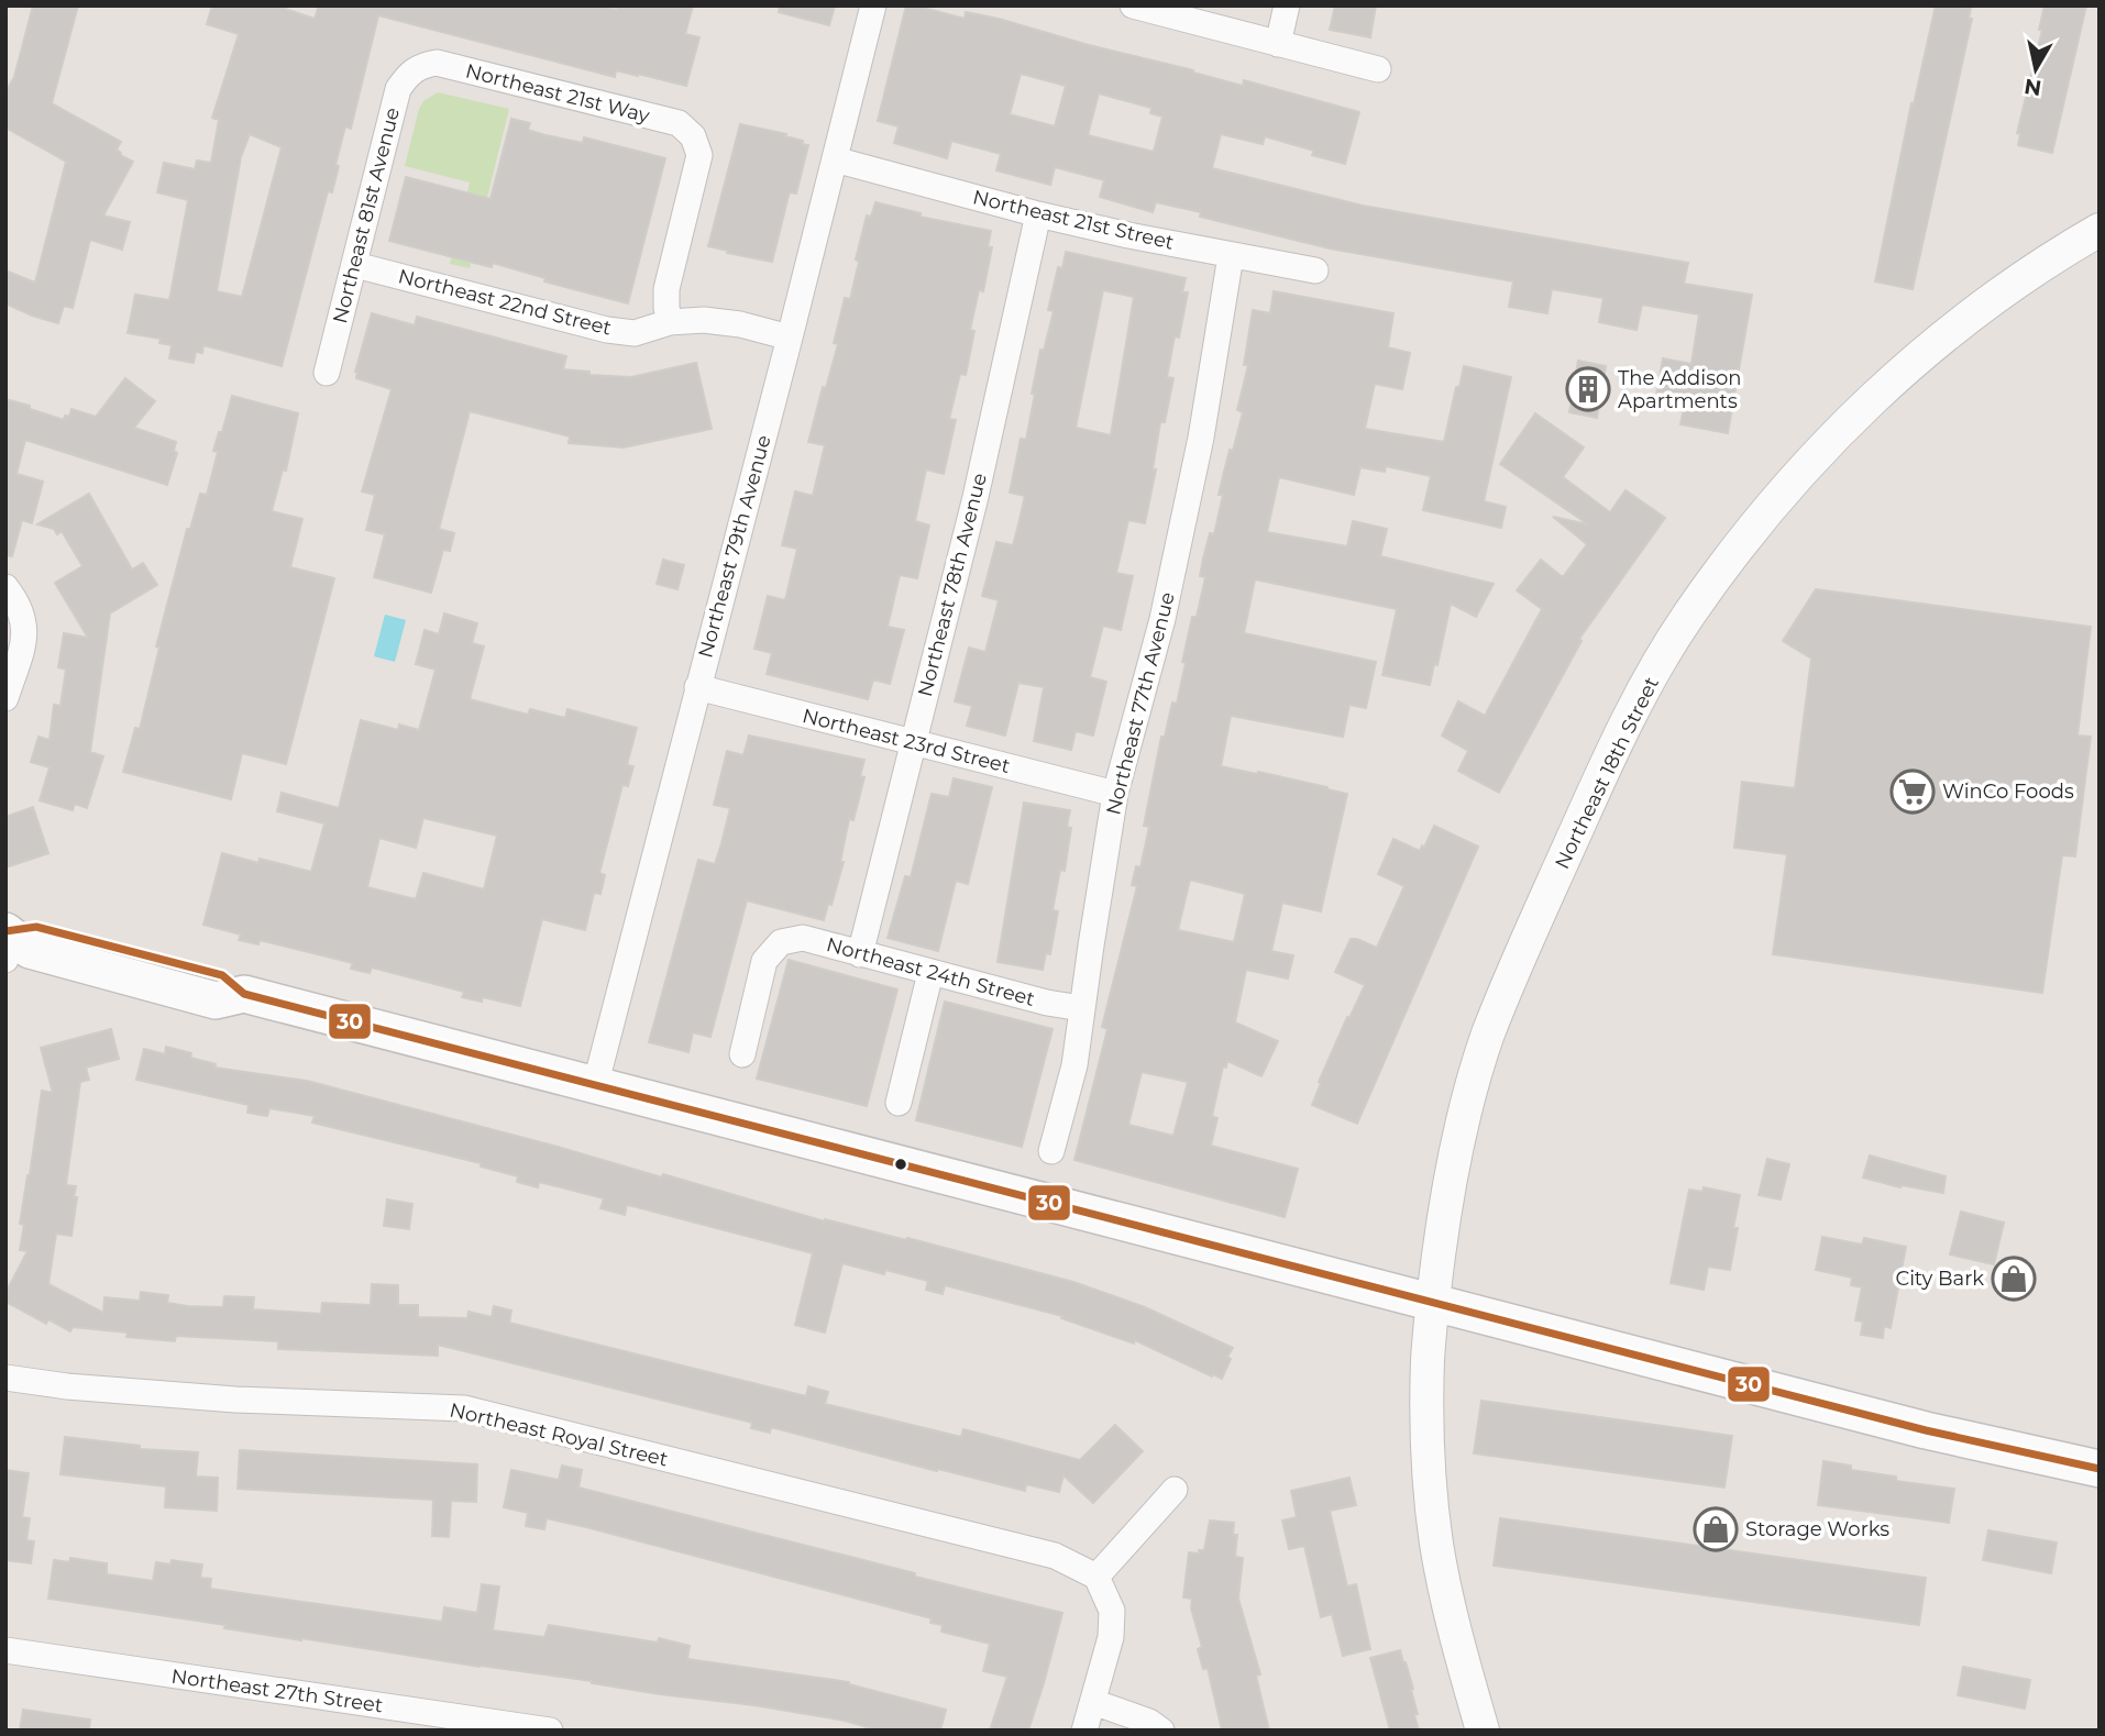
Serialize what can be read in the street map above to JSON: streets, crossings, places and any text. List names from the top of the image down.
{
  "streets": {
    "street": [
      "Northeast 21st Way",
      "Northeast 81st Avenue",
      "Northeast 21st Street",
      "Northeast 22nd Street",
      "Northeast 79th Avenue",
      "Northeast 78th Avenue",
      "Northeast 77th Avenue",
      "Northeast 23rd Street",
      "Northeast 18th Street",
      "Northeast 24th Street",
      "Northeast Royal Street",
      "Northeast 27th Street"
    ]
  },
  "crossings": [
    ["Northeast 21st Way", "Northeast 81st Avenue"],
    ["Northeast 21st Way", "Northeast 22nd Street"],
    ["Northeast 81st Avenue", "Northeast 22nd Street"],
    ["Northeast 21st Street", "Northeast 79th Avenue"],
    ["Northeast 21st Street", "Northeast 78th Avenue"],
    ["Northeast 21st Street", "Northeast 77th Avenue"],
    ["Northeast 22nd Street", "Northeast 79th Avenue"],
    ["Northeast 79th Avenue", "Northeast 23rd Street"],
    ["Northeast 78th Avenue", "Northeast 23rd Street"],
    ["Northeast 78th Avenue", "Northeast 24th Street"],
    ["Northeast 77th Avenue", "Northeast 23rd Street"],
    ["Northeast 77th Avenue", "Northeast 24th Street"]
  ],
  "places": {
    "building": ["The Addison Apartments"],
    "supermarket": ["WinCo Foods"],
    "shop": ["City Bark", "Storage Works"]
  },
  "lines": ["transit line 30"],
  "north": "bottom"
}
